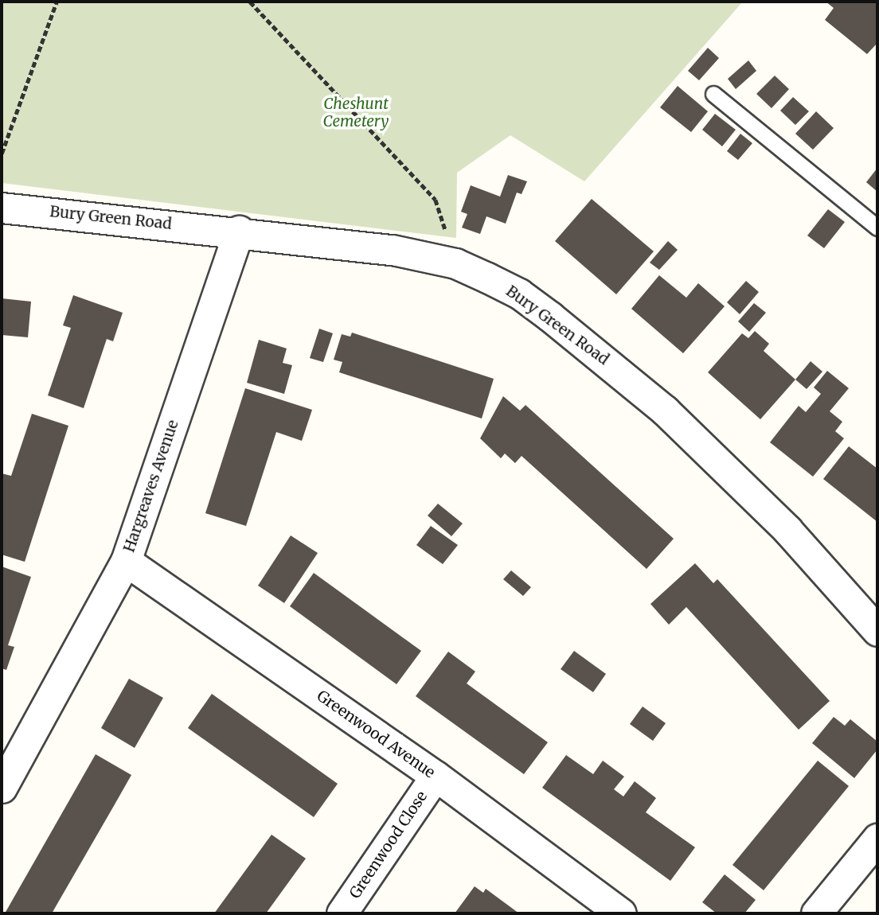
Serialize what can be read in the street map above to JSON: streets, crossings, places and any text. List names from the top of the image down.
{
  "streets": {
    "street": [
      "Bury Green Road",
      "Hargreaves Avenue",
      "Greenwood Avenue",
      "Greenwood Close"
    ]
  },
  "crossings": [
    ["Bury Green Road", "Hargreaves Avenue"],
    ["Hargreaves Avenue", "Greenwood Avenue"],
    ["Greenwood Avenue", "Greenwood Close"]
  ],
  "parks": ["Cheshunt Cemetery"]
}
